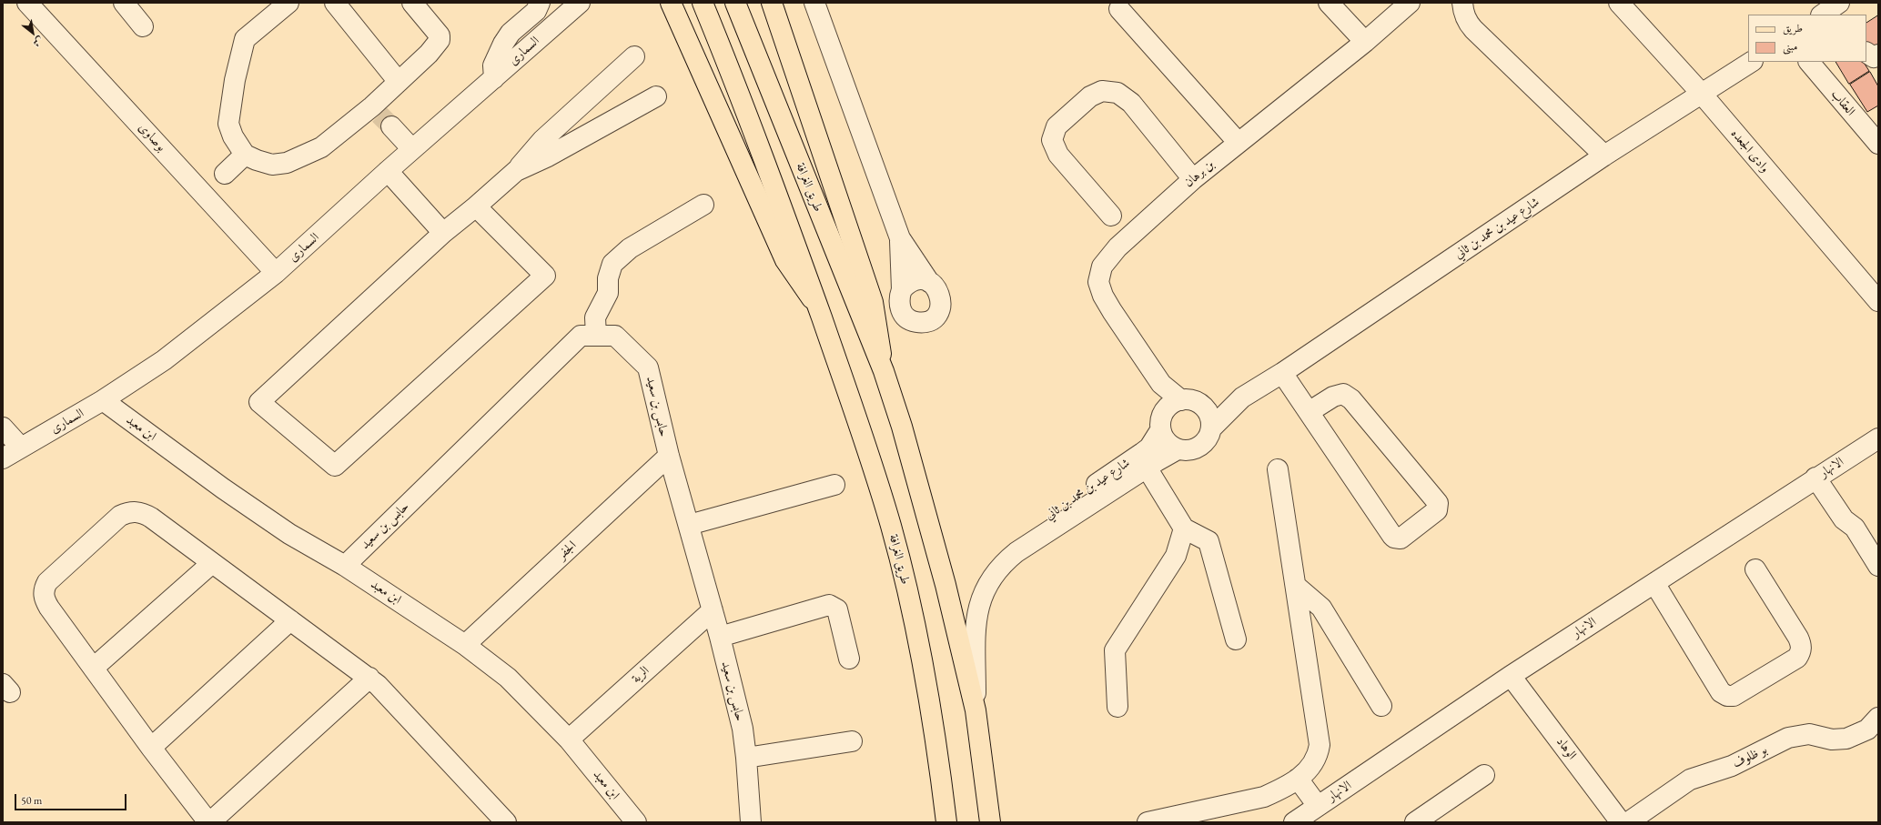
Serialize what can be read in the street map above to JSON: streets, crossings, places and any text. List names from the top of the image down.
{
  "streets": {
    "main road": ["طريق الغرافة"],
    "street": [
      "السمارى",
      "العقاب",
      "بوصاوى",
      "وادى الجعده",
      "بن برهان",
      "شارع عيد بن محمد بن ثاني",
      "حابس بن سعيد",
      "ابن معبد",
      "الانهار",
      "الجفر",
      "الرية",
      "الوهاد",
      "بو ظلوف"
    ]
  },
  "crossings": [
    ["السمارى", "بوصاوى"],
    ["السمارى", "ابن معبد"],
    ["وادى الجعده", "شارع عيد بن محمد بن ثاني"],
    ["بن برهان", "شارع عيد بن محمد بن ثاني"],
    ["طريق الغرافة", "شارع عيد بن محمد بن ثاني"],
    ["حابس بن سعيد", "ابن معبد"],
    ["حابس بن سعيد", "الجفر"],
    ["حابس بن سعيد", "الرية"],
    ["ابن معبد", "الجفر"],
    ["ابن معبد", "الرية"],
    ["الانهار", "الوهاد"]
  ],
  "legend": ["طريق", "مبنى"],
  "scale_bar": "50 m",
  "north": "bottom right"
}
